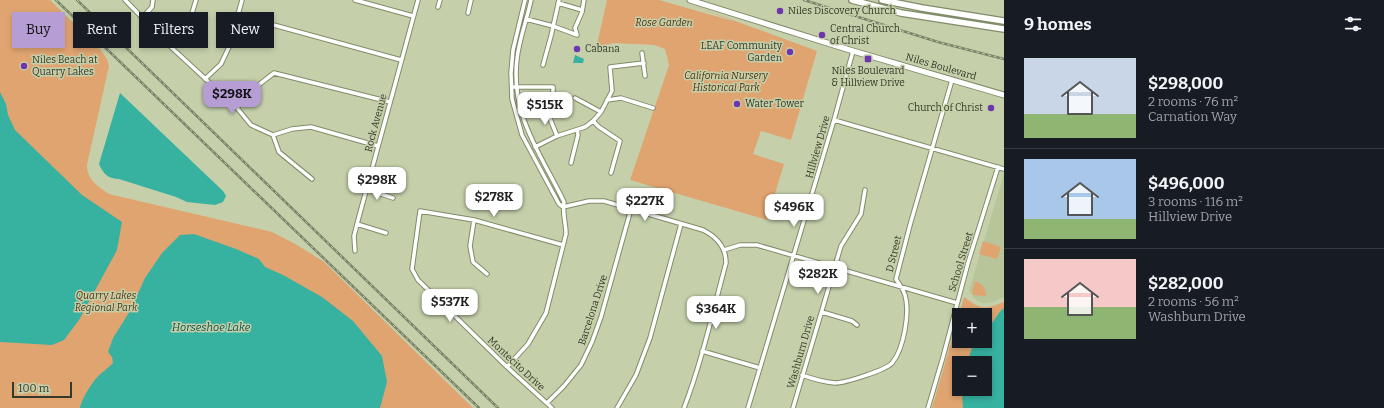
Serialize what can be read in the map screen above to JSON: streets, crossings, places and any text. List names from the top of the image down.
{
  "streets": {
    "main road": ["Niles Boulevard"],
    "street": [
      "Rock Avenue",
      "Hillview Drive",
      "D Street",
      "School Street",
      "Barcelona Drive",
      "Washburn Drive",
      "Montecito Drive"
    ]
  },
  "crossings": [
    ["Niles Boulevard", "Hillview Drive"],
    ["Niles Boulevard", "D Street"],
    ["D Street", "Washburn Drive"],
    ["Barcelona Drive", "Montecito Drive"]
  ],
  "water": ["Horseshoe Lake"],
  "parks": ["Rose Garden", "California Nursery Historical Park", "Quarry Lakes Regional Park"],
  "places": {
    "other": [
      "Niles Discovery Church",
      "Central Church of Christ",
      "Cabana",
      "LEAF Community Garden",
      "Niles Beach at Quarry Lakes",
      "Water Tower",
      "Church of Christ"
    ],
    "transit": ["Niles Boulevard & Hillview Drive"]
  },
  "scale_bar": "100 m",
  "page": {
    "heading": "9 homes",
    "chip": [
      "Buy",
      "Rent",
      "Filters",
      "New"
    ],
    "list": [
      {
        "name": "$298,000",
        "note": "2 rooms · 76 m² · Carnation Way"
      },
      {
        "name": "$496,000",
        "note": "3 rooms · 116 m² · Hillview Drive"
      },
      {
        "name": "$282,000",
        "note": "2 rooms · 56 m² · Washburn Drive"
      }
    ],
    "price": [
      "$298K",
      "$515K",
      "$298K",
      "$278K",
      "$227K",
      "$496K",
      "$282K",
      "$537K",
      "$364K"
    ],
    "map_buttons": ["+", "−"],
    "scale": "100 m"
  }
}
